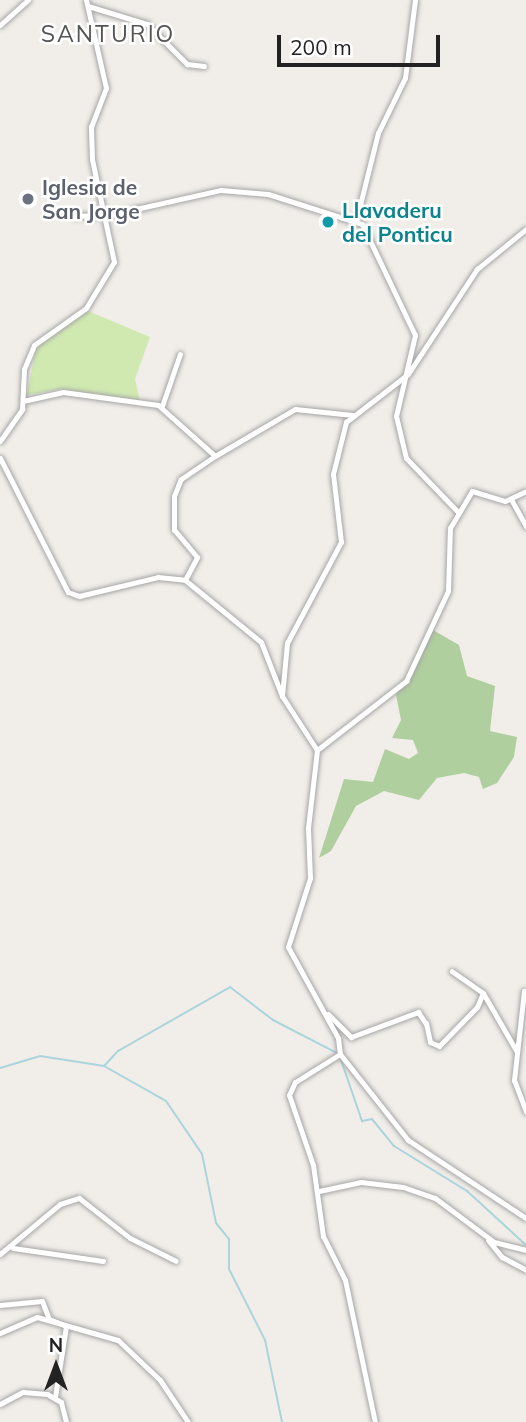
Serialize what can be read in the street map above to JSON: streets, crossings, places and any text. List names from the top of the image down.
{
  "districts": ["SANTURIO"],
  "places": ["Iglesia de San Jorge", "Llavaderu del Ponticu"],
  "scale_bar": "200 m",
  "north": "top"
}
